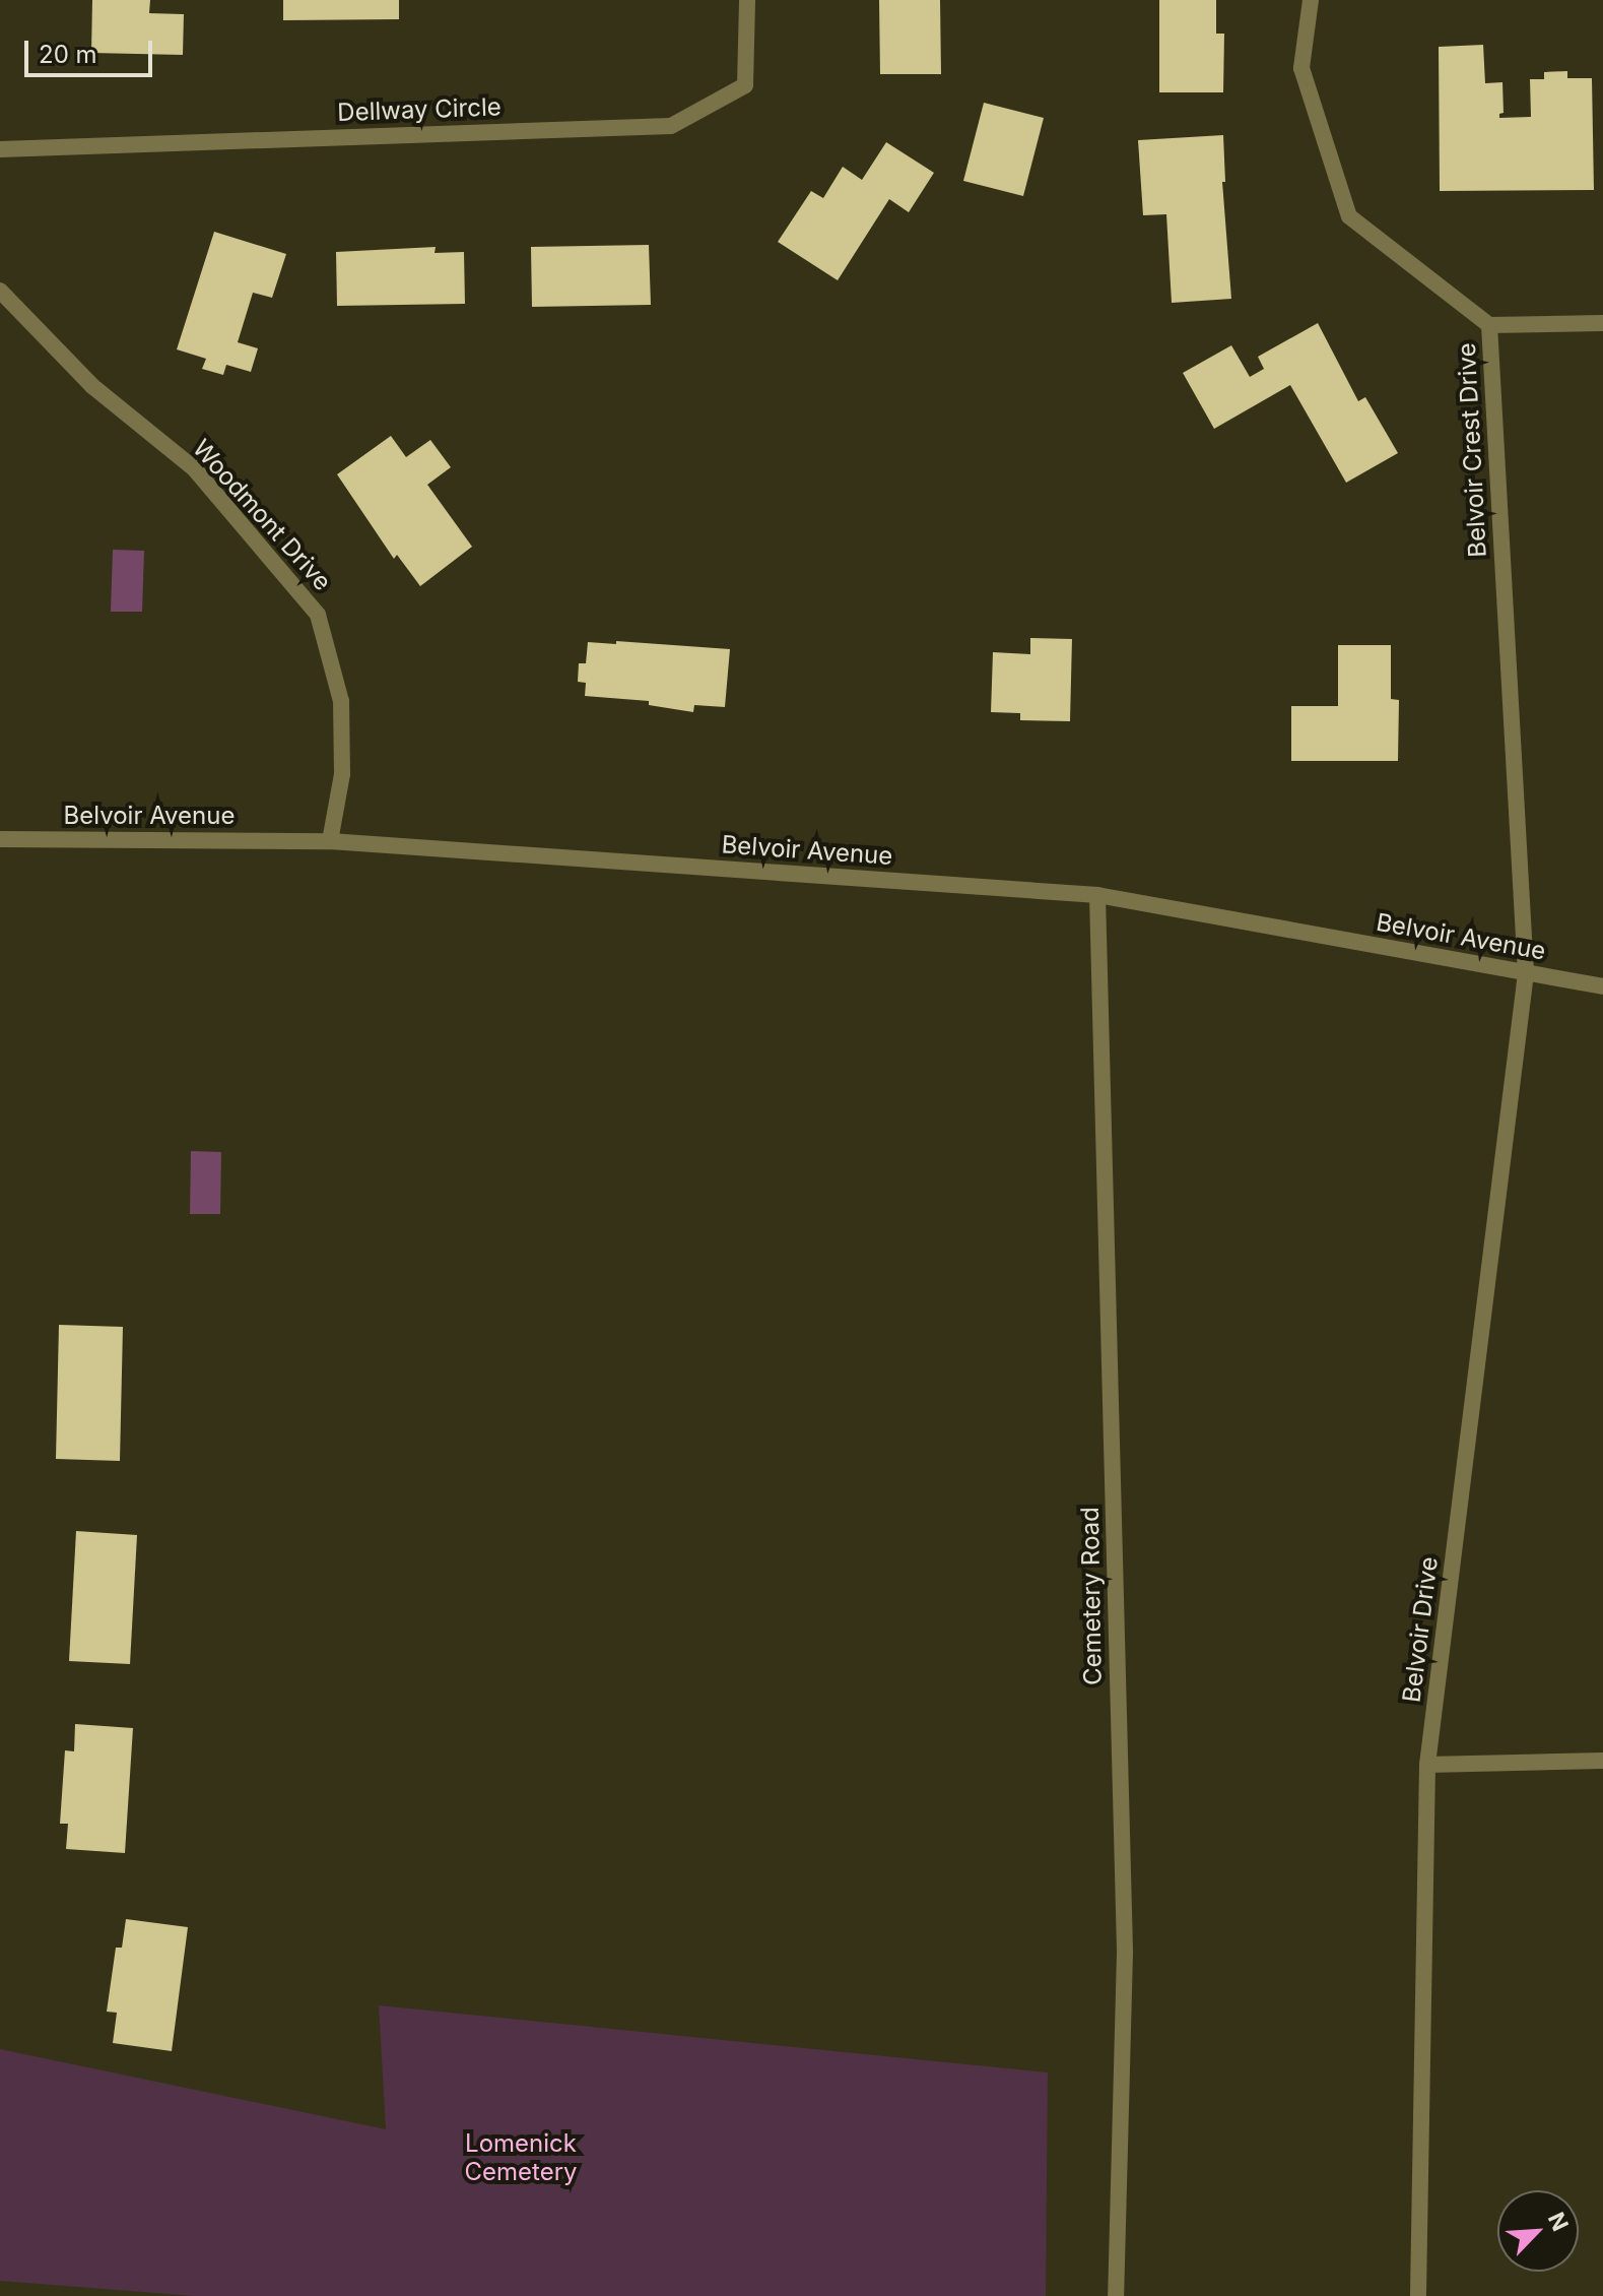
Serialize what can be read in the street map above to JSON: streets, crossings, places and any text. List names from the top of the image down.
{
  "streets": {
    "street": [
      "Dellway Circle",
      "Belvoir Crest Drive",
      "Woodmont Drive",
      "Belvoir Avenue",
      "Cemetery Road",
      "Belvoir Drive"
    ]
  },
  "crossings": [
    ["Belvoir Crest Drive", "Belvoir Avenue"],
    ["Belvoir Crest Drive", "Belvoir Drive"],
    ["Woodmont Drive", "Belvoir Avenue"],
    ["Belvoir Avenue", "Cemetery Road"],
    ["Belvoir Avenue", "Belvoir Drive"]
  ],
  "parks": ["Lomenick Cemetery"],
  "scale_bar": "20 m",
  "north": "top right"
}
